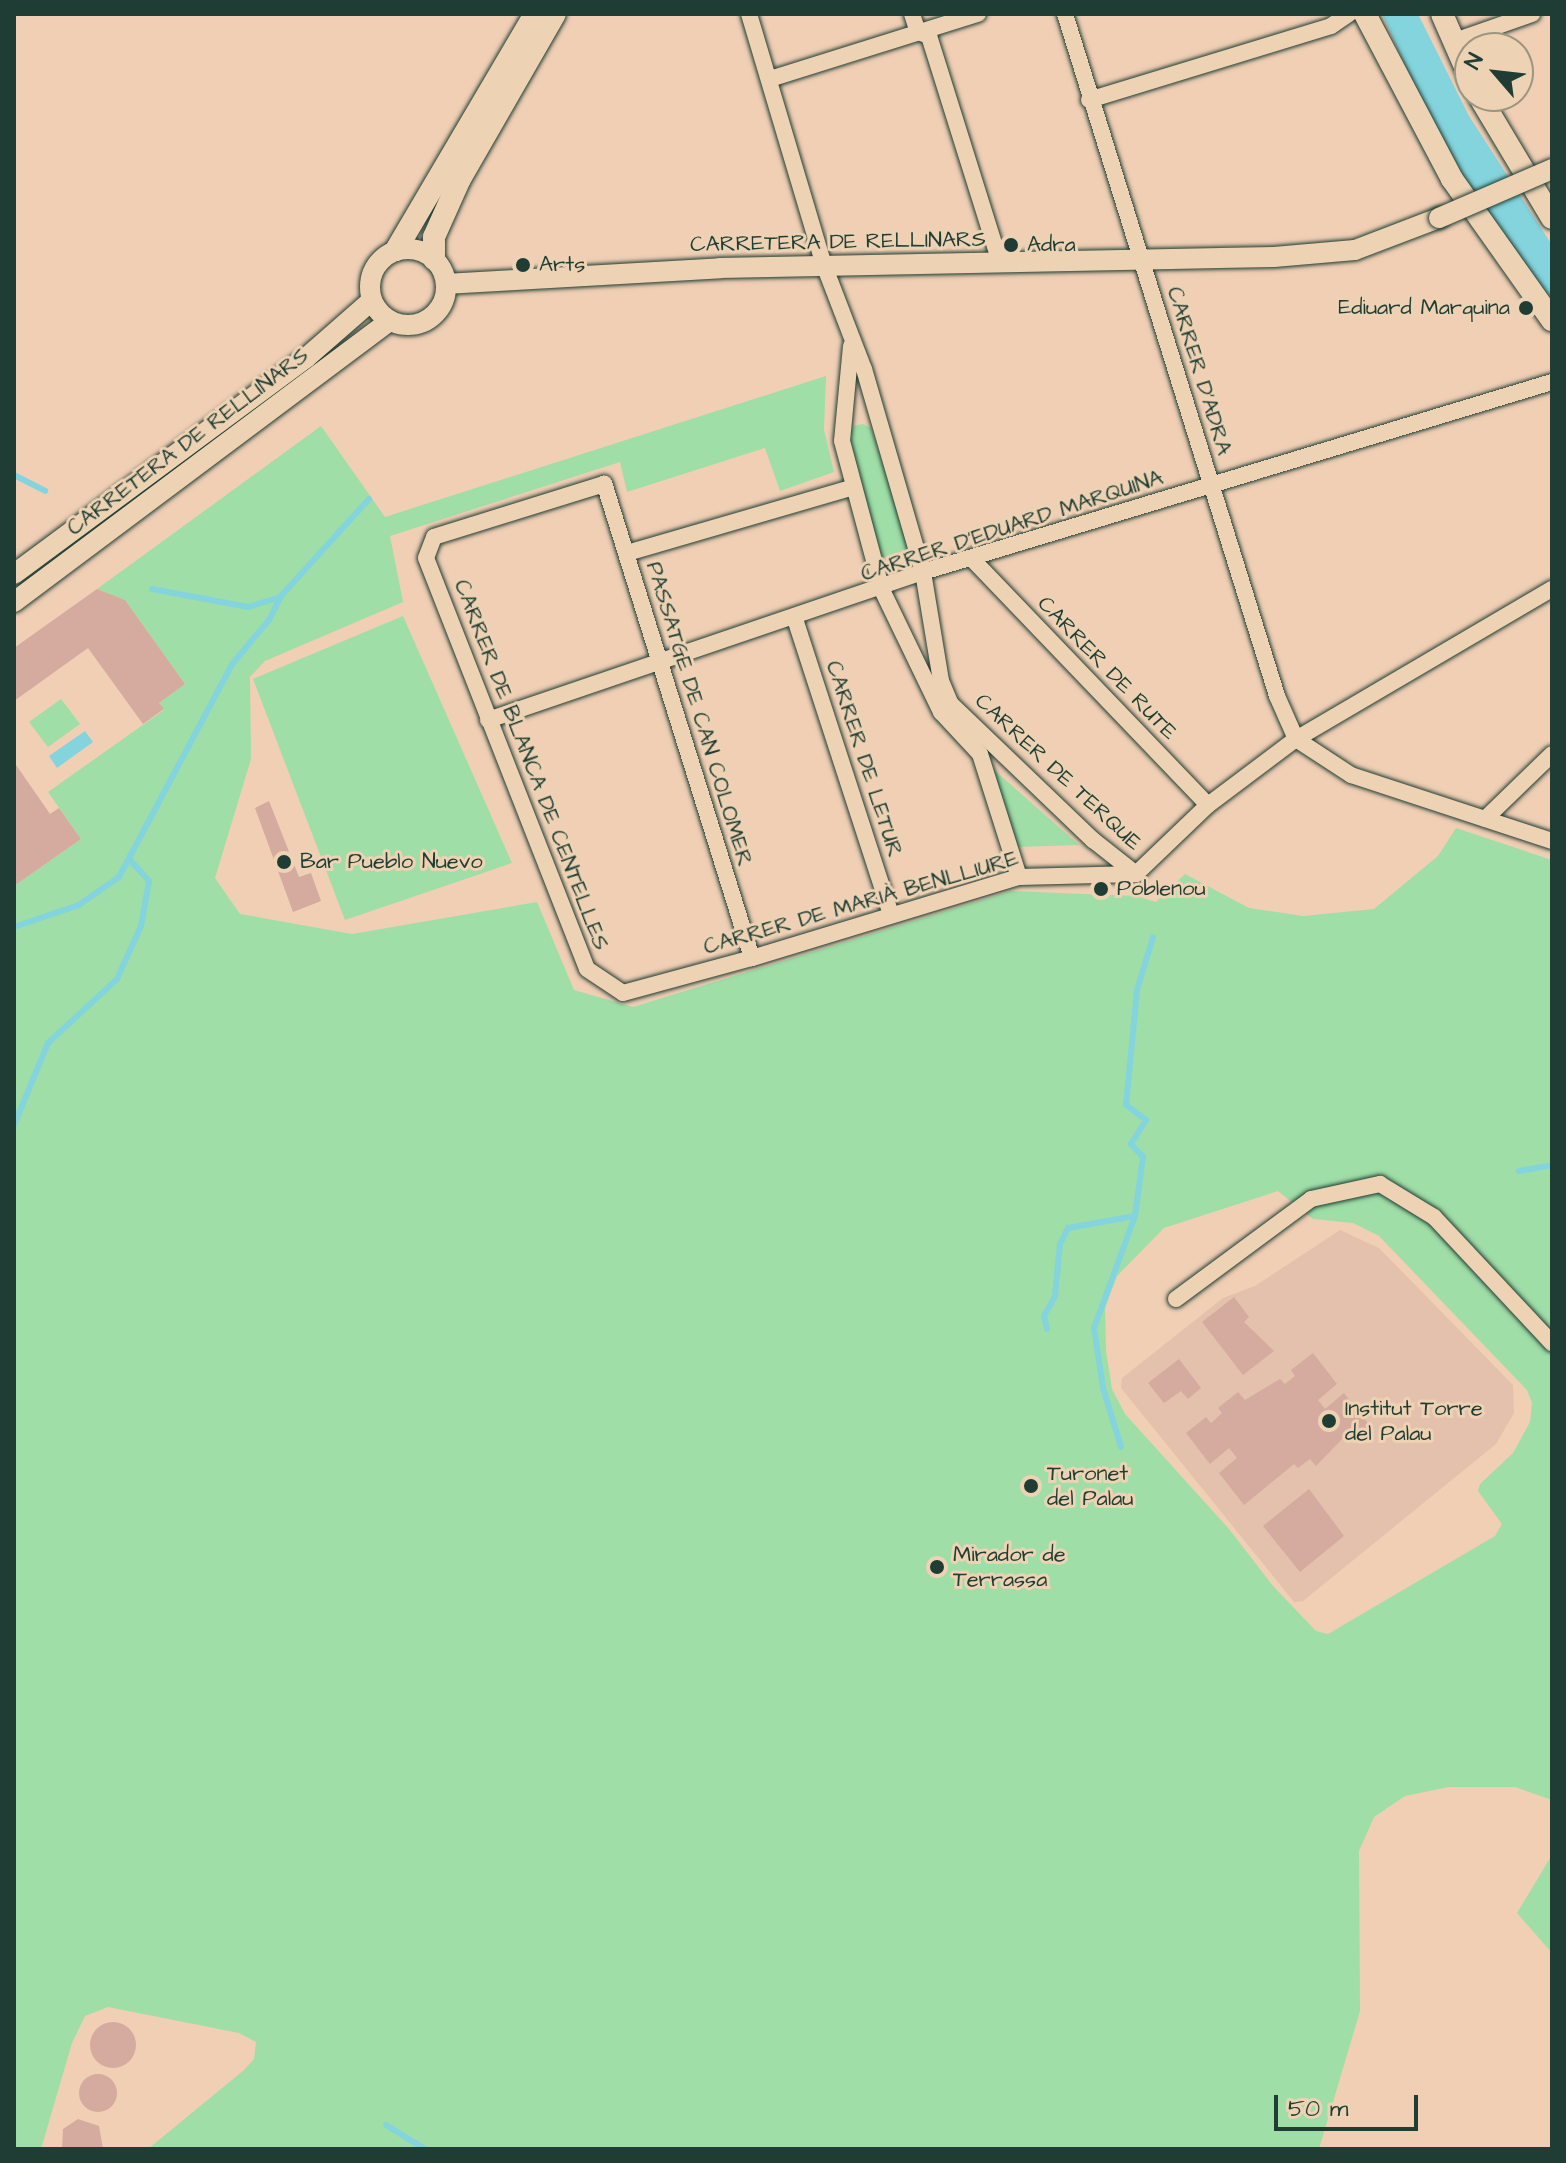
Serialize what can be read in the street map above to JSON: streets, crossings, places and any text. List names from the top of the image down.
{
  "streets": {
    "street": [
      "CARRETERA DE RELLINARS",
      "CARRER D'ADRA",
      "CARRER D'EDUARD MARQUINA",
      "CARRER DE RUTE",
      "PASSATGE DE CAN COLOMER",
      "CARRER DE LETUR",
      "CARRER DE BLANCA DE CENTELLES",
      "CARRER DE TERQUE",
      "CARRER DE MARIÀ BENLLIURE"
    ]
  },
  "crossings": [
    ["CARRETERA DE RELLINARS", "CARRER D'ADRA"],
    ["CARRETERA DE RELLINARS", "CARRER DE TERQUE"],
    ["CARRER D'ADRA", "CARRER D'EDUARD MARQUINA"],
    ["CARRER D'EDUARD MARQUINA", "CARRER DE RUTE"],
    ["CARRER D'EDUARD MARQUINA", "PASSATGE DE CAN COLOMER"],
    ["CARRER D'EDUARD MARQUINA", "CARRER DE LETUR"],
    ["CARRER D'EDUARD MARQUINA", "CARRER DE BLANCA DE CENTELLES"],
    ["CARRER D'EDUARD MARQUINA", "CARRER DE TERQUE"],
    ["PASSATGE DE CAN COLOMER", "CARRER DE BLANCA DE CENTELLES"],
    ["PASSATGE DE CAN COLOMER", "CARRER DE MARIÀ BENLLIURE"],
    ["CARRER DE LETUR", "CARRER DE MARIÀ BENLLIURE"],
    ["CARRER DE BLANCA DE CENTELLES", "CARRER DE MARIÀ BENLLIURE"],
    ["CARRER DE TERQUE", "CARRER DE MARIÀ BENLLIURE"]
  ],
  "places": [
    "Adra",
    "Arts",
    "Ediuard Marquina",
    "Bar Pueblo Nuevo",
    "Poblenou",
    "Institut Torre del Palau",
    "Turonet del Palau",
    "Mirador de Terrassa"
  ],
  "scale_bar": "50 m",
  "north": "top left"
}
